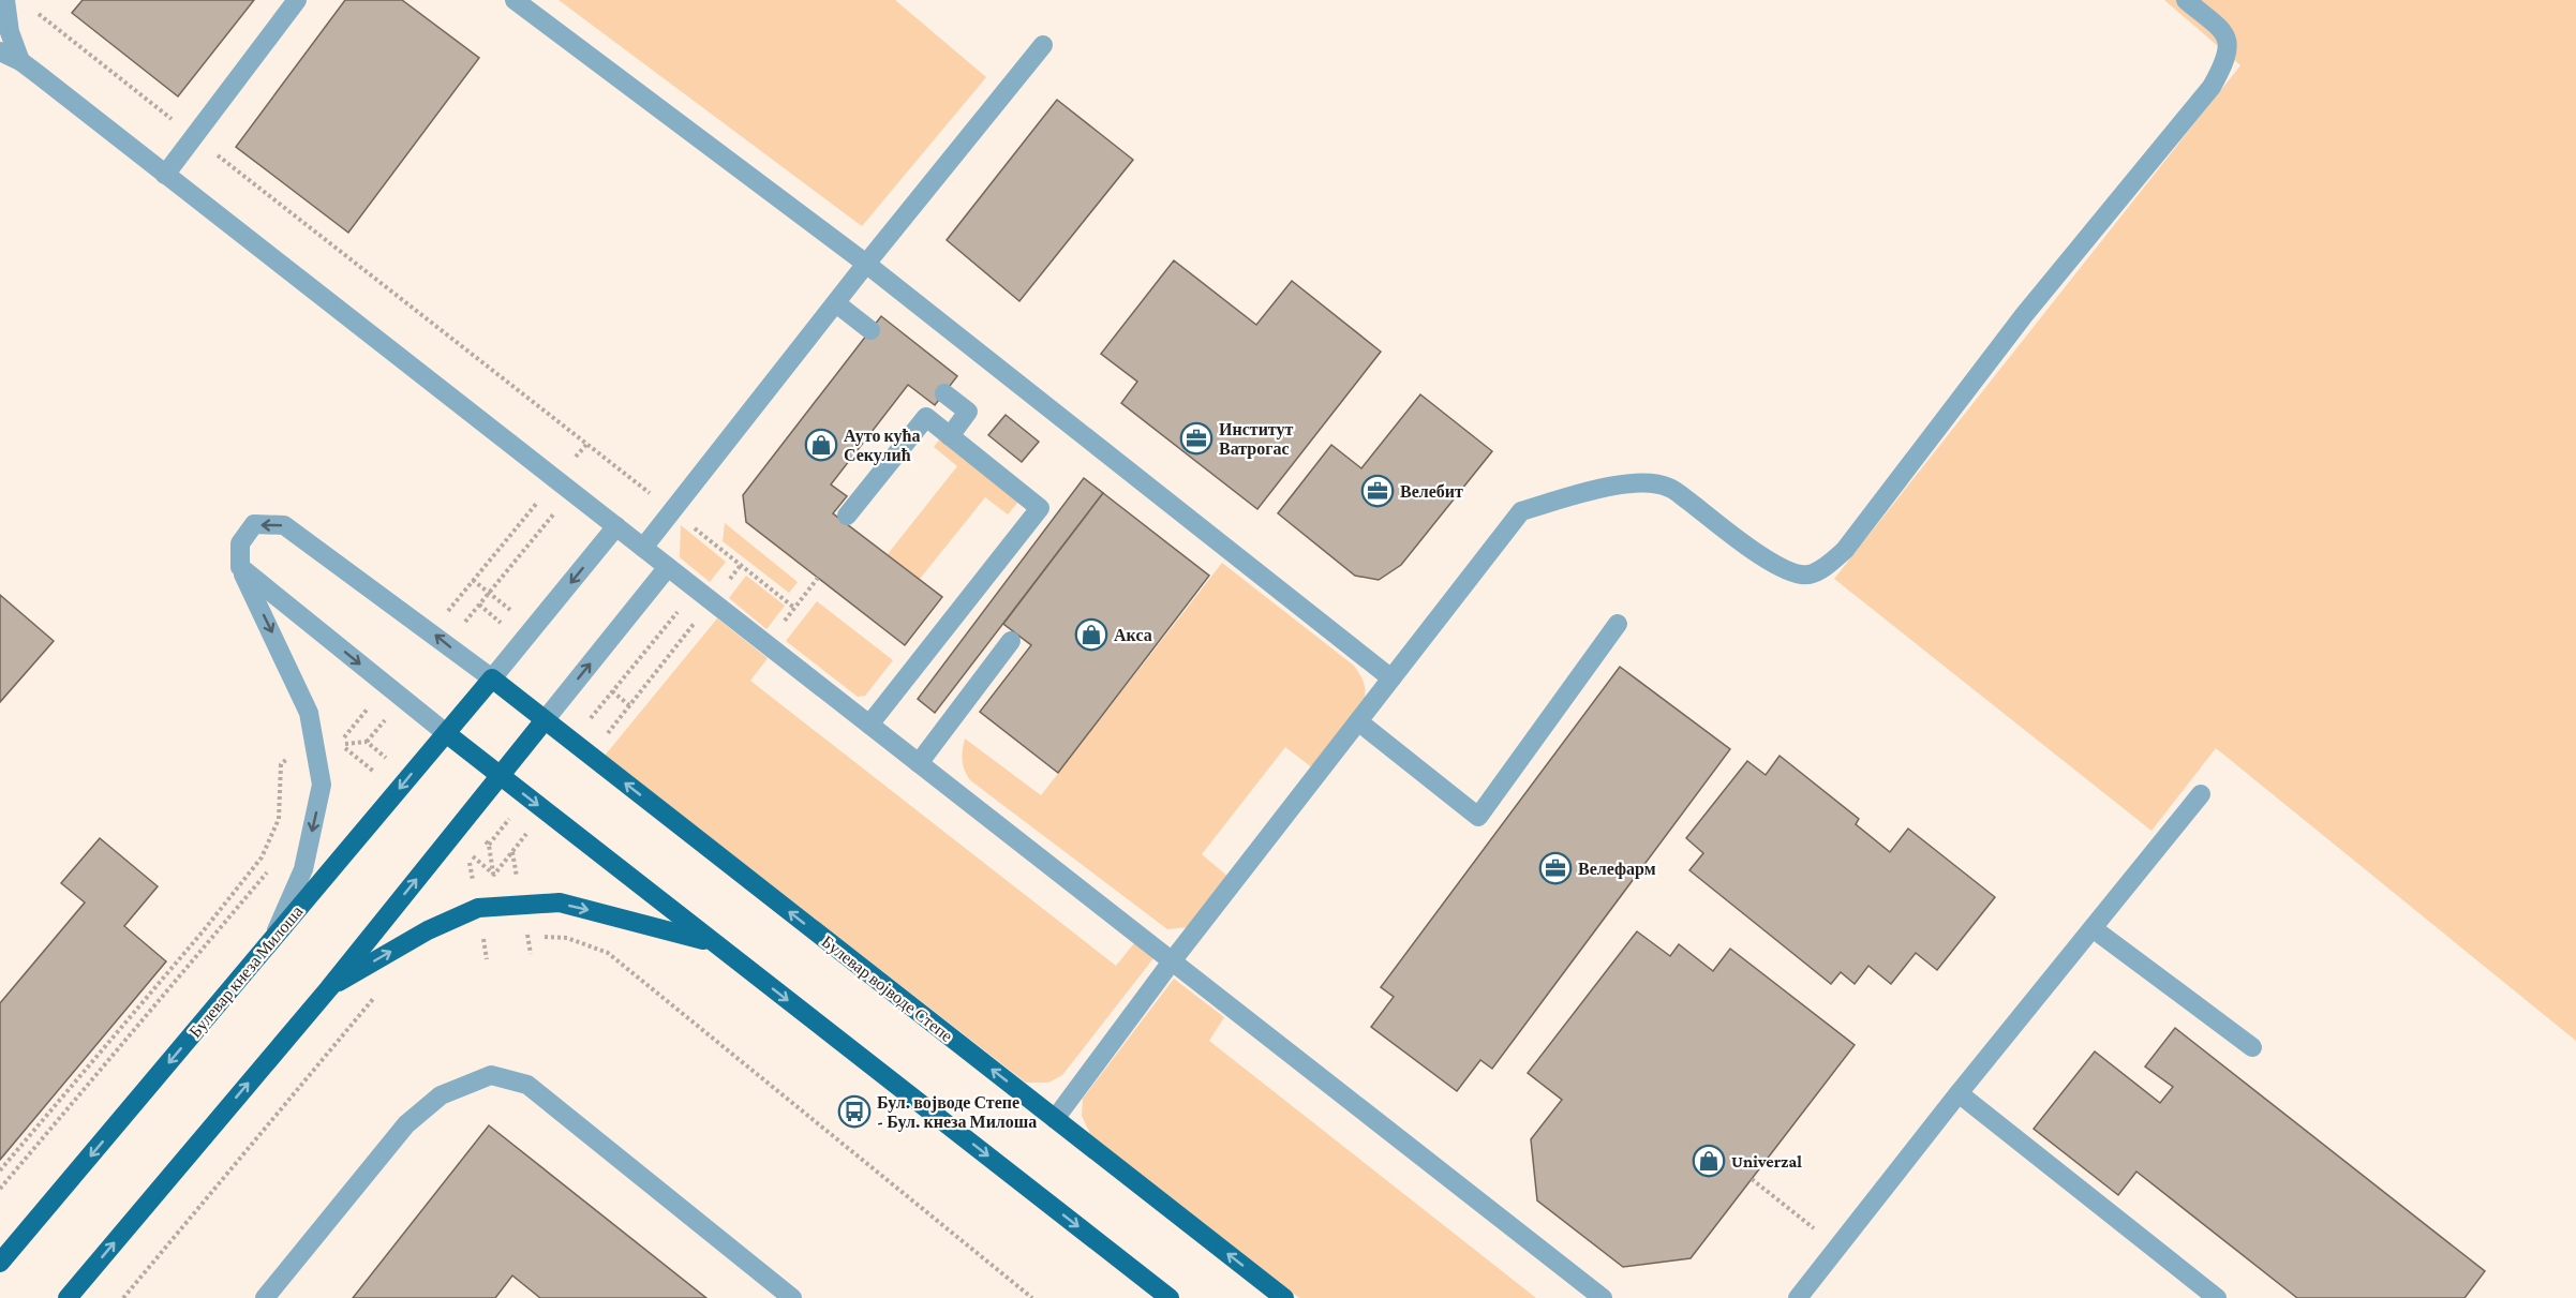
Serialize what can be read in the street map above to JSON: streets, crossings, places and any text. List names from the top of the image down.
{
  "streets": {
    "main road": ["Булевар кнеза Милоша", "Булевар војводе Степе"]
  },
  "crossings": [
    ["Булевар кнеза Милоша", "Булевар војводе Степе"]
  ],
  "places": {
    "office": ["Институт Ватрогас", "Велебит", "Велефарм"],
    "shop": ["Ауто кућа Секулић", "Акса", "Univerzal"],
    "bus stop": ["Бул. војводе Степе - Бул. кнеза Милоша"]
  }
}
